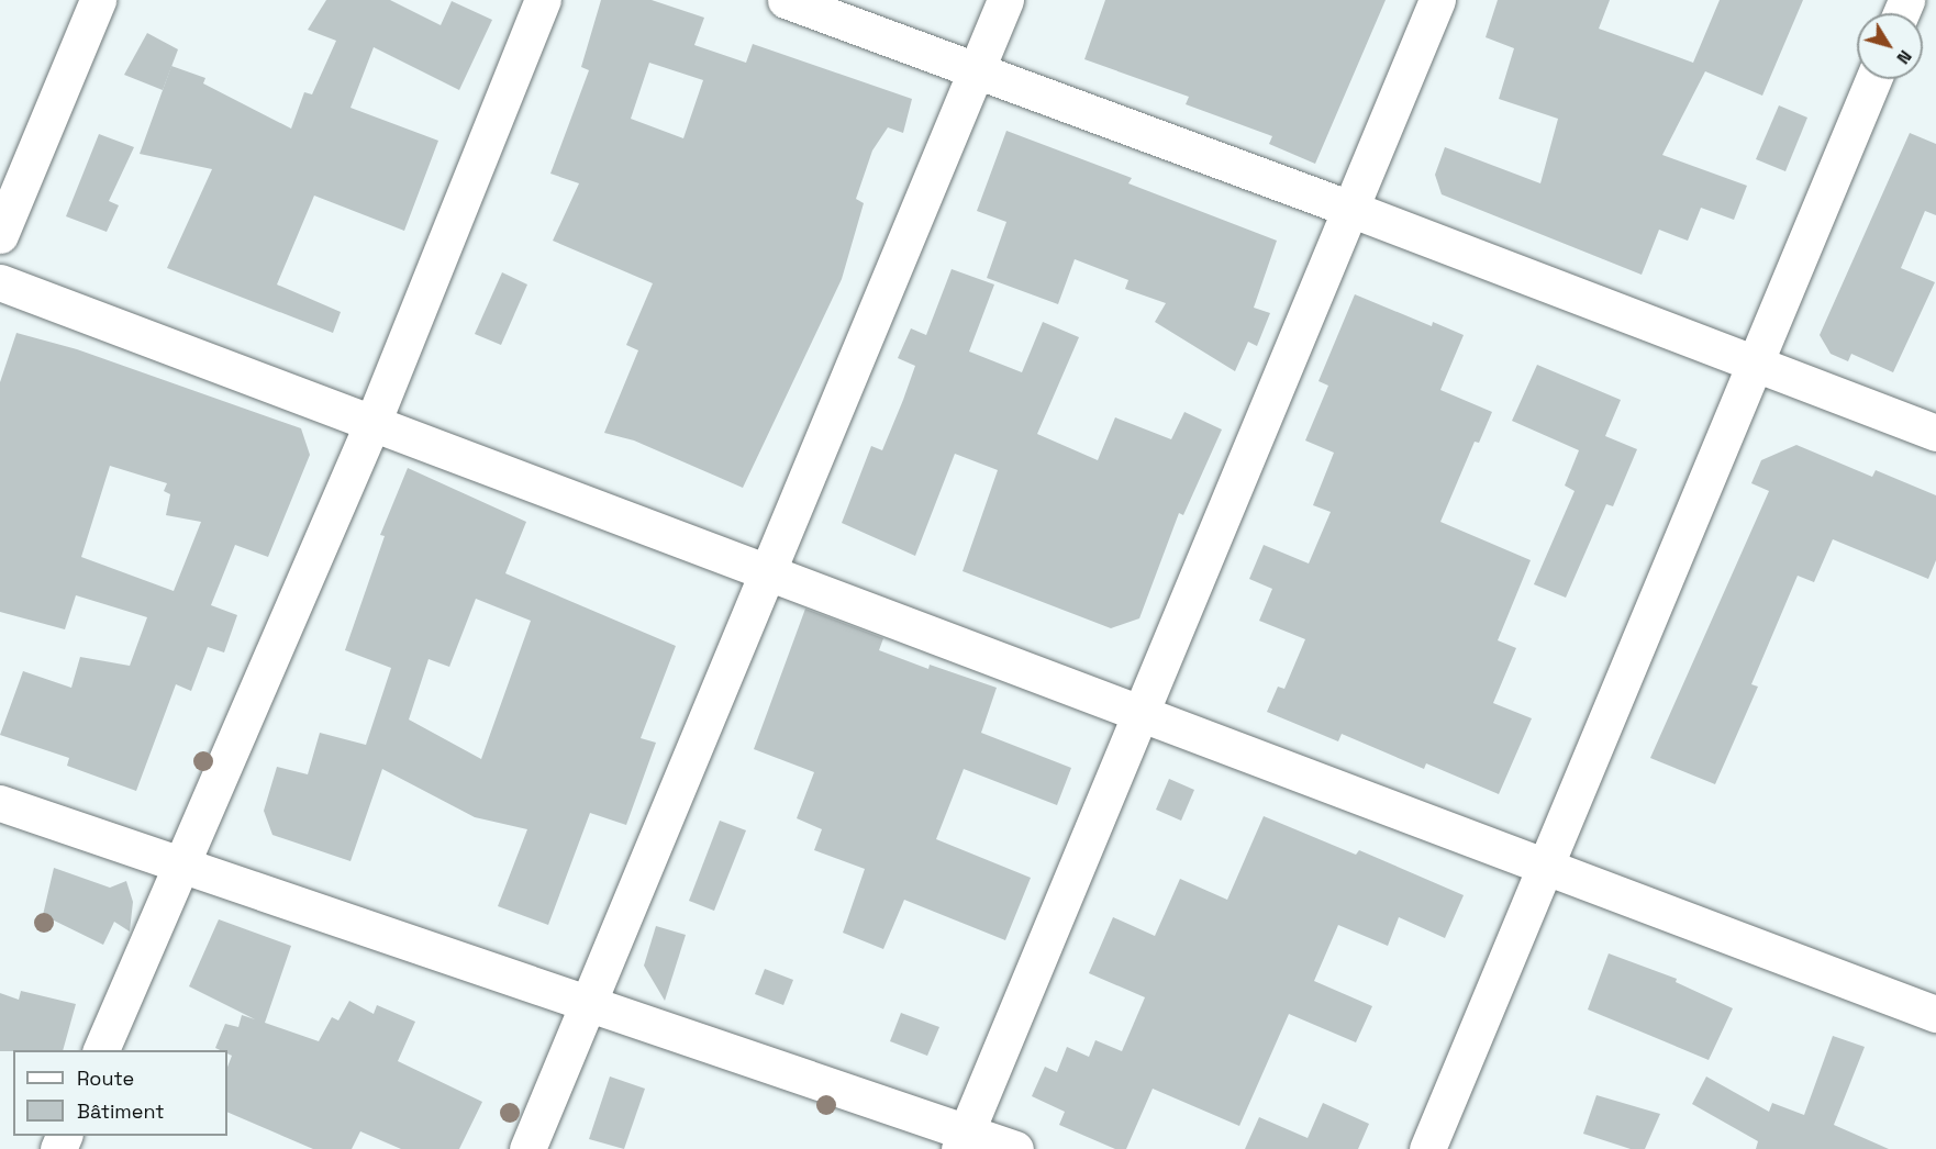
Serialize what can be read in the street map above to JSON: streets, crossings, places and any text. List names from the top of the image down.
{
  "legend": ["Route", "Bâtiment"],
  "north": "bottom right"
}
